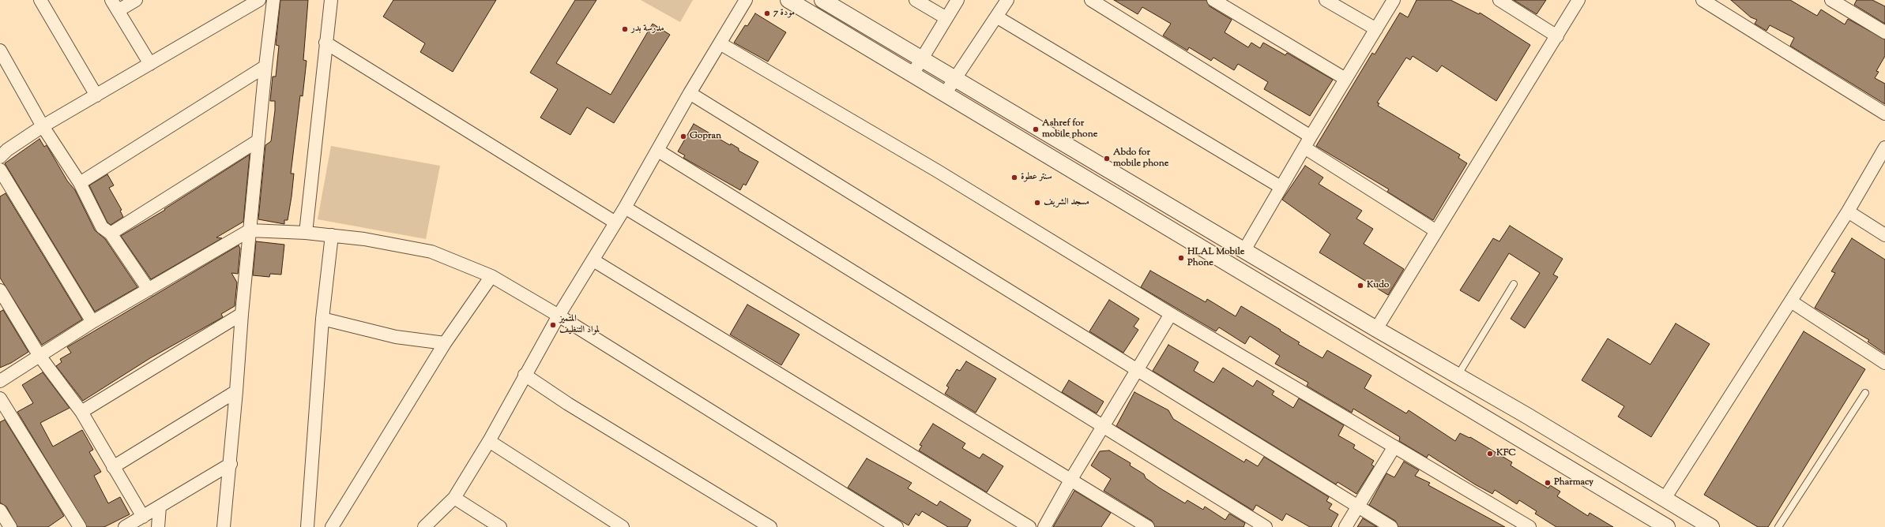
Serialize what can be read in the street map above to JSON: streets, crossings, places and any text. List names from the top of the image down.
{
  "places": [
    "مودة 7",
    "مدرسة بدر",
    "Ashref for mobile phone",
    "Gopran",
    "Abdo for mobile phone",
    "سنتر عطوة",
    "مسجد الشريف",
    "HLAL Mobile Phone",
    "Kudo",
    "المتميز لمواد التنظيف",
    "KFC",
    "Pharmacy"
  ]
}
